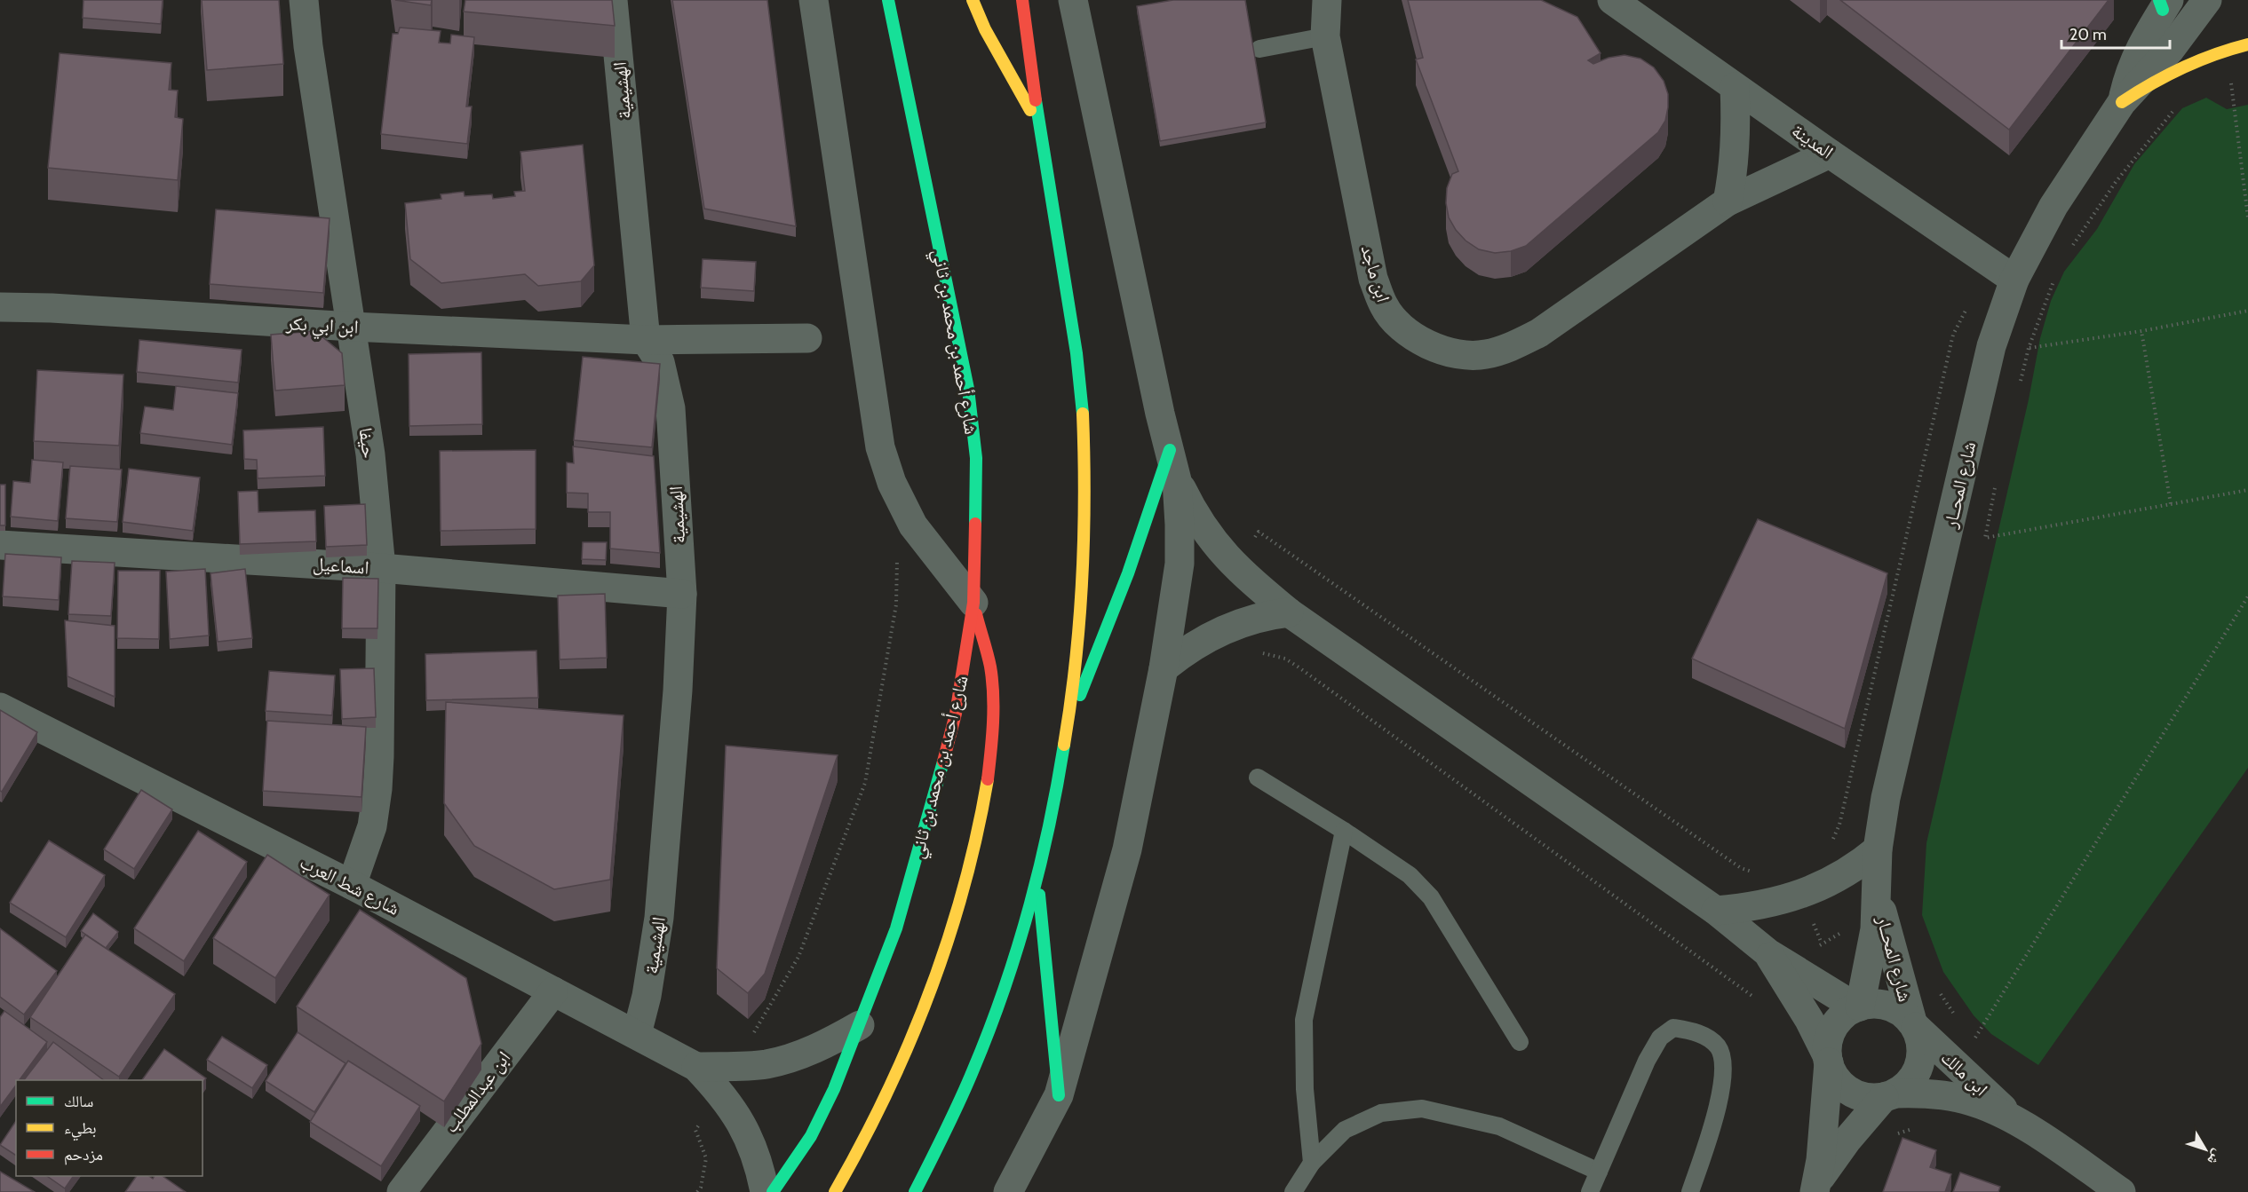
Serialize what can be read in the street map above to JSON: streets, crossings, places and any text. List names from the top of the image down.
{
  "streets": {
    "main road": ["شارع أحمد بن محمد بن ثاني"],
    "street": [
      "الهشيمية",
      "المدينة",
      "ابن ماجد",
      "ابن ابي بكر",
      "حيفا",
      "شارع المحــار",
      "اسماعيل",
      "شارع شط العرب",
      "ابن مالك",
      "ابن عبدالمطلب"
    ]
  },
  "crossings": [
    ["الهشيمية", "ابن ابي بكر"],
    ["الهشيمية", "اسماعيل"],
    ["الهشيمية", "شارع شط العرب"],
    ["المدينة", "ابن ماجد"],
    ["المدينة", "شارع المحــار"],
    ["ابن ابي بكر", "حيفا"],
    ["حيفا", "اسماعيل"],
    ["حيفا", "شارع شط العرب"],
    ["شارع المحــار", "ابن مالك"],
    ["شارع شط العرب", "ابن عبدالمطلب"]
  ],
  "legend": ["سالك", "بطيء", "مزدحم"],
  "scale_bar": "20 m",
  "north": "bottom right"
}
